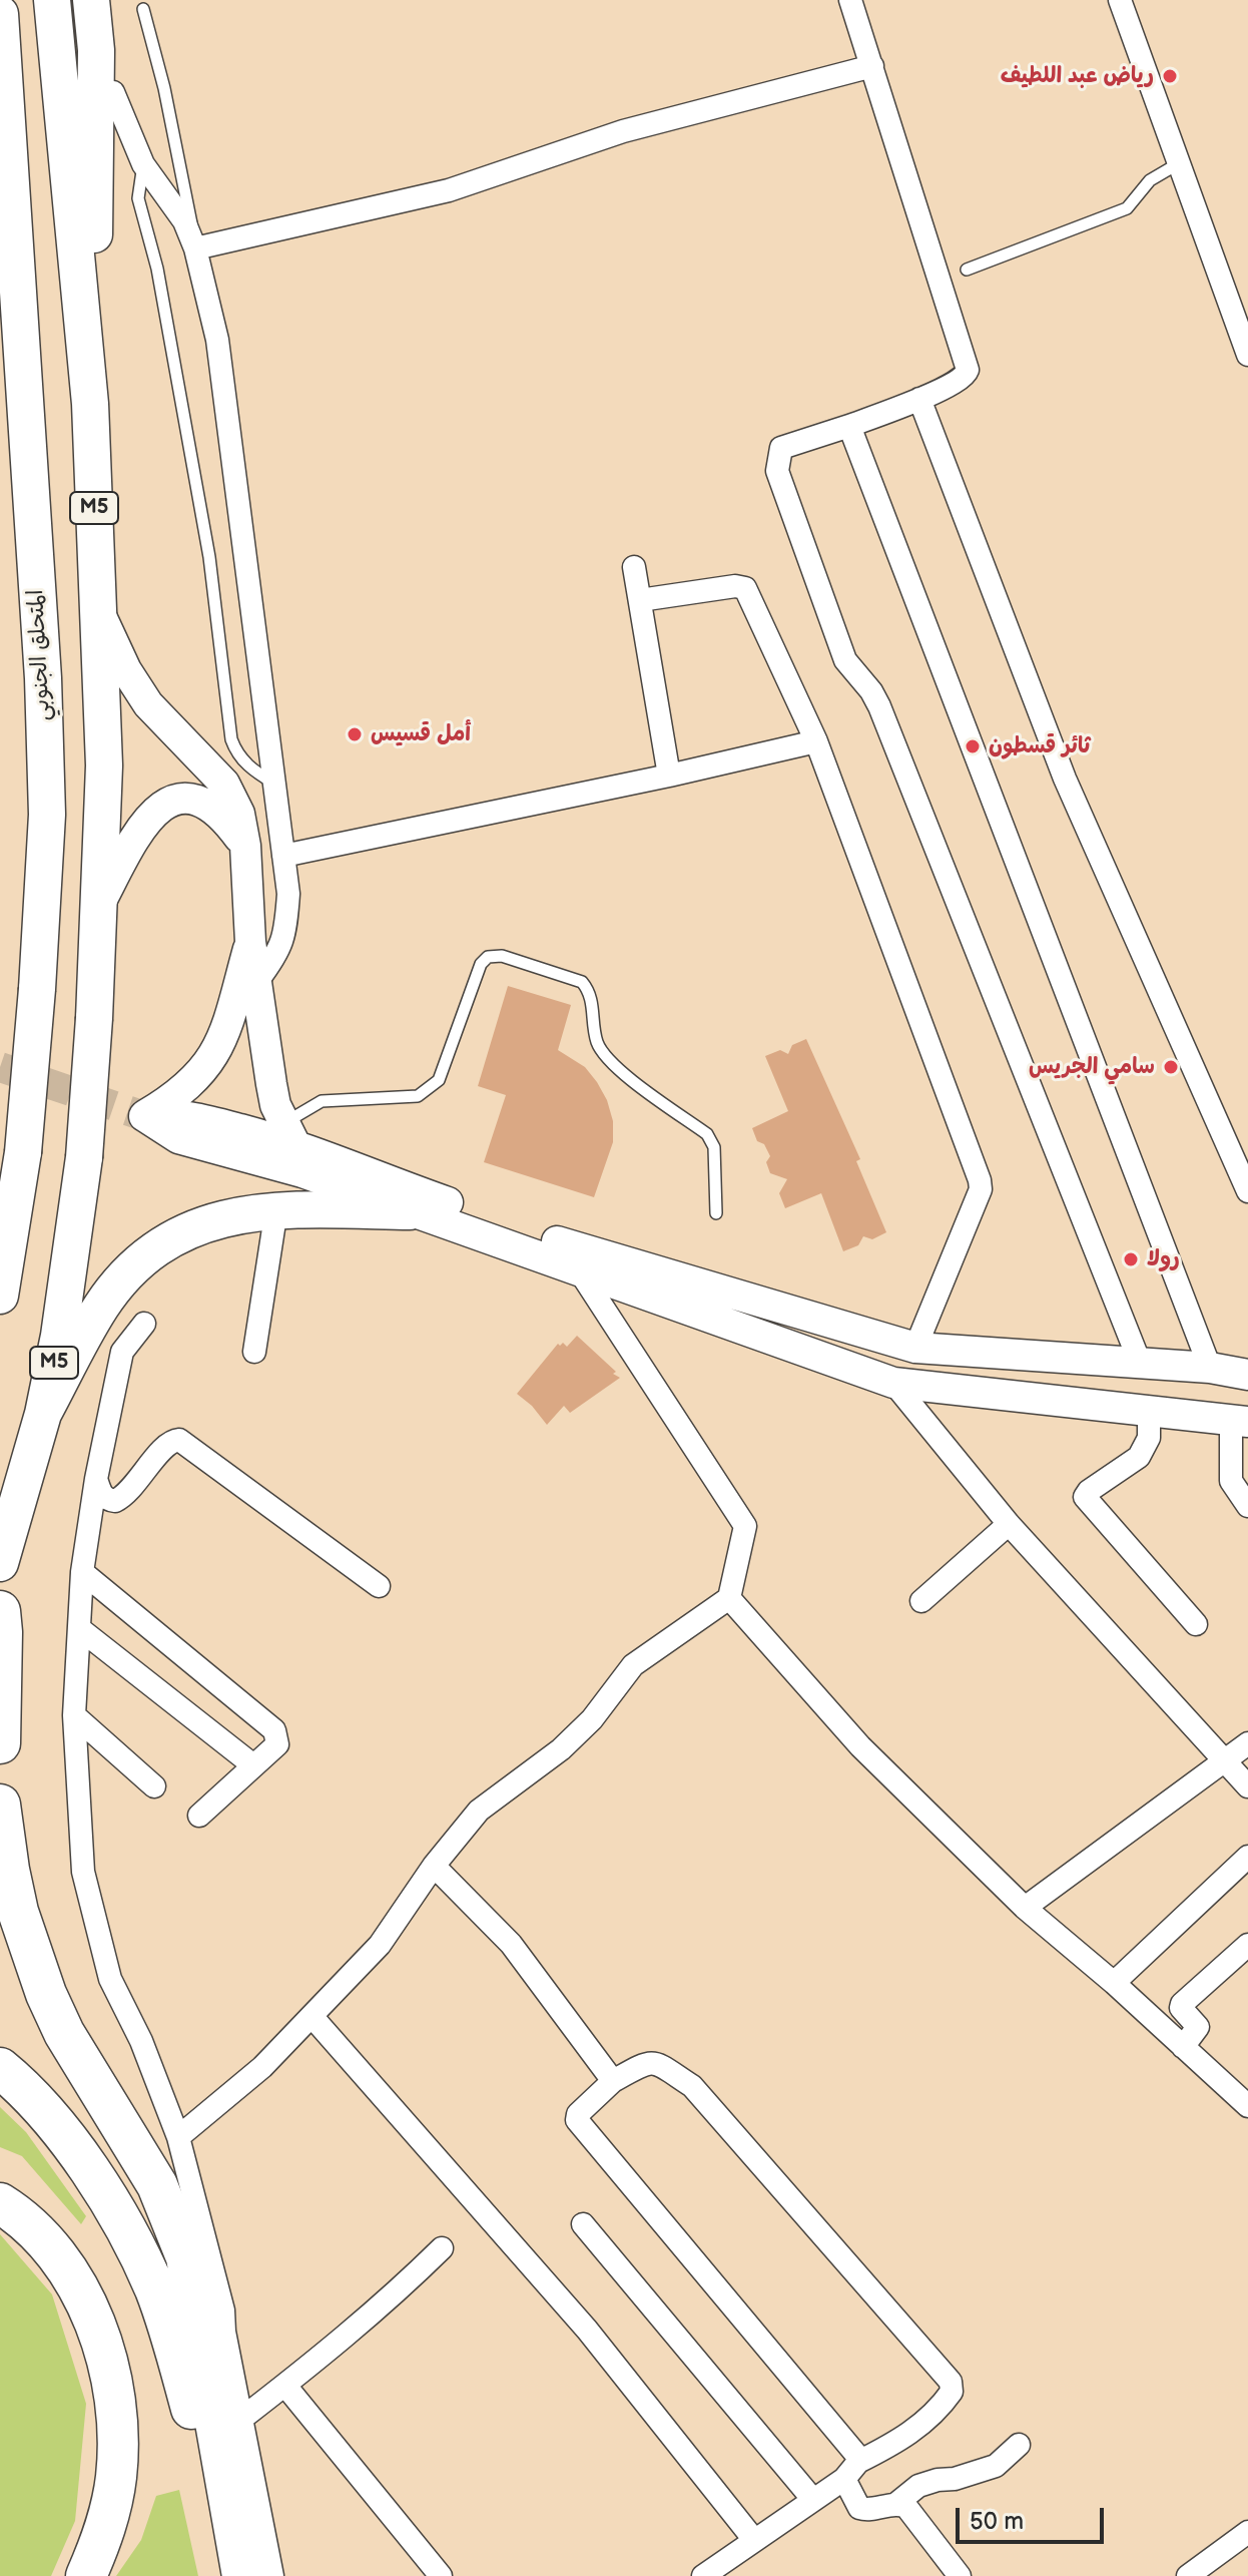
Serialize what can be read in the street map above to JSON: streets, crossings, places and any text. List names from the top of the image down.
{
  "streets": {
    "highway": ["M5", "المتحلق الجنوبي"]
  },
  "places": [
    "رياض عبد اللطيف",
    "أمل قسيس",
    "ثائر قسطون",
    "سامي الجريس",
    "رولا"
  ],
  "scale_bar": "50 m"
}
